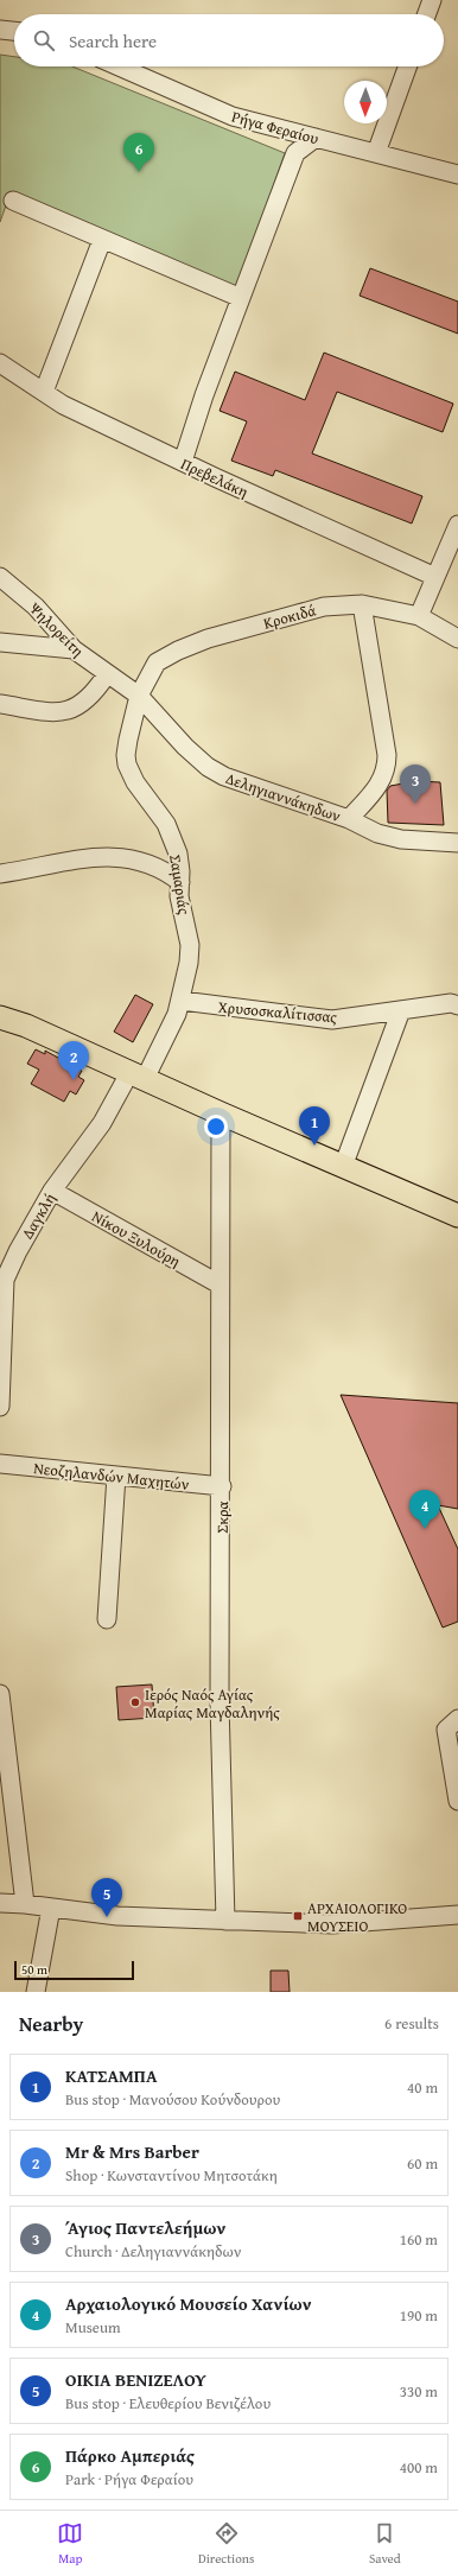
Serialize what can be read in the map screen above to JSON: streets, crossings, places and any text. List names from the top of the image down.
{
  "streets": {
    "street": [
      "Ρήγα Φεραίου",
      "Πρεβελάκη",
      "Κροκιδά",
      "Ψηλορείτη",
      "Δεληγιαννάκηδων",
      "Σαμαριάς",
      "Χρυσοσκαλίτισσας",
      "Δαγκλή",
      "Νίκου Ξυλούρη",
      "Νεοζηλανδών Μαχητών",
      "Σκρα"
    ]
  },
  "crossings": [
    ["Κροκιδά", "Ψηλορείτη"],
    ["Κροκιδά", "Δεληγιαννάκηδων"],
    ["Κροκιδά", "Σαμαριάς"],
    ["Ψηλορείτη", "Δεληγιαννάκηδων"],
    ["Ψηλορείτη", "Σαμαριάς"],
    ["Δεληγιαννάκηδων", "Σαμαριάς"],
    ["Σαμαριάς", "Χρυσοσκαλίτισσας"],
    ["Σαμαριάς", "Δαγκλή"],
    ["Δαγκλή", "Νίκου Ξυλούρη"],
    ["Νίκου Ξυλούρη", "Σκρα"],
    ["Νεοζηλανδών Μαχητών", "Σκρα"]
  ],
  "places": {
    "other": ["Ιερός Ναός Αγίας Μαρίας Μαγδαληνής"],
    "transit": ["ΑΡΧΑΙΟΛΟΓΙΚΟ ΜΟΥΣΕΙΟ"]
  },
  "scale_bar": "50 m",
  "north": "bottom",
  "page": {
    "search": "Search here",
    "pins": [
      "6",
      "3",
      "2",
      "1",
      "4",
      "5"
    ],
    "scale": "50 m",
    "heading": ["Nearby", "6 results"],
    "list": [
      {
        "mark": "1",
        "name": "ΚΑΤΣΑΜΠΑ",
        "note": "Bus stop · Μανούσου Κούνδουρου",
        "value": "40 m"
      },
      {
        "mark": "2",
        "name": "Mr & Mrs Barber",
        "note": "Shop · Κωνσταντίνου Μητσοτάκη",
        "value": "60 m"
      },
      {
        "mark": "3",
        "name": "Άγιος Παντελεήμων",
        "note": "Church · Δεληγιαννάκηδων",
        "value": "160 m"
      },
      {
        "mark": "4",
        "name": "Αρχαιολογικό Μουσείο Χανίων",
        "note": "Museum",
        "value": "190 m"
      },
      {
        "mark": "5",
        "name": "ΟΙΚΙΑ ΒΕΝΙΖΕΛΟΥ",
        "note": "Bus stop · Ελευθερίου Βενιζέλου",
        "value": "330 m"
      },
      {
        "mark": "6",
        "name": "Πάρκο Αμπεριάς",
        "note": "Park · Ρήγα Φεραίου",
        "value": "400 m"
      }
    ],
    "nav": ["Map", "Directions", "Saved"]
  }
}
